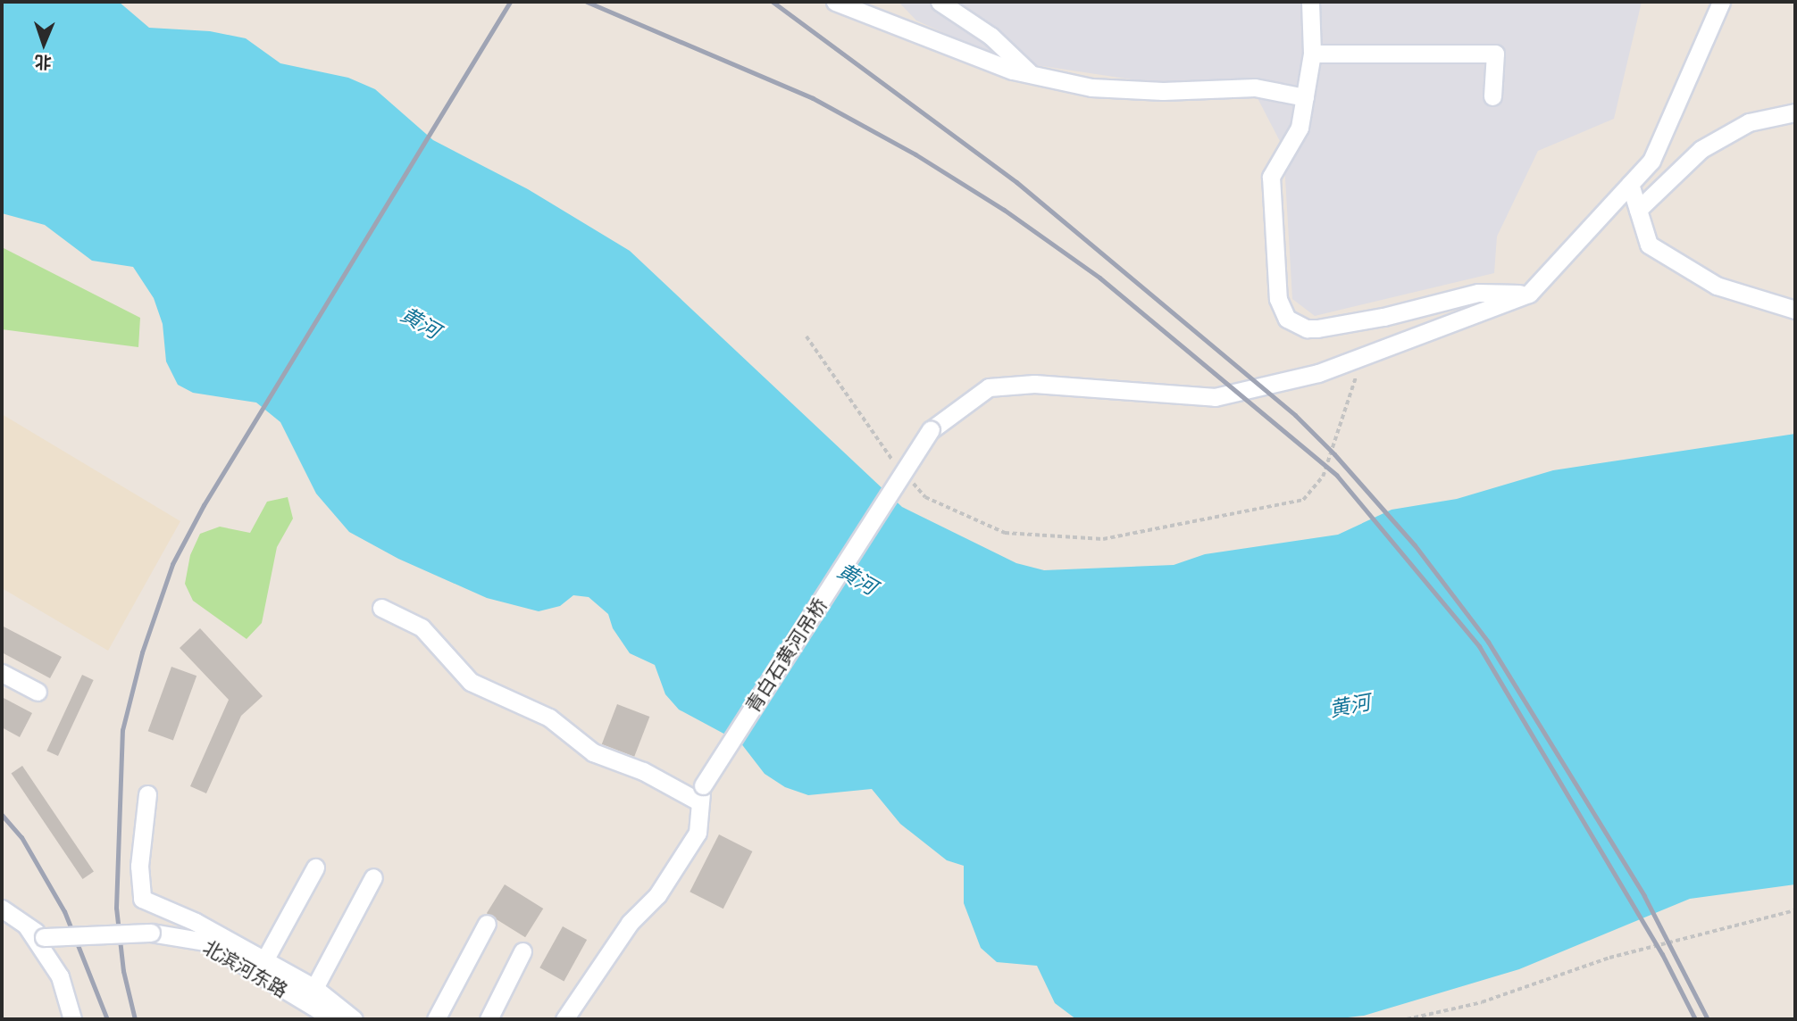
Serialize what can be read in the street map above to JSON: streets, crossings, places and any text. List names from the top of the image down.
{
  "streets": {
    "street": ["青白石黄河吊桥", "北滨河东路"]
  },
  "water": ["黄河"],
  "north": "bottom"
}
